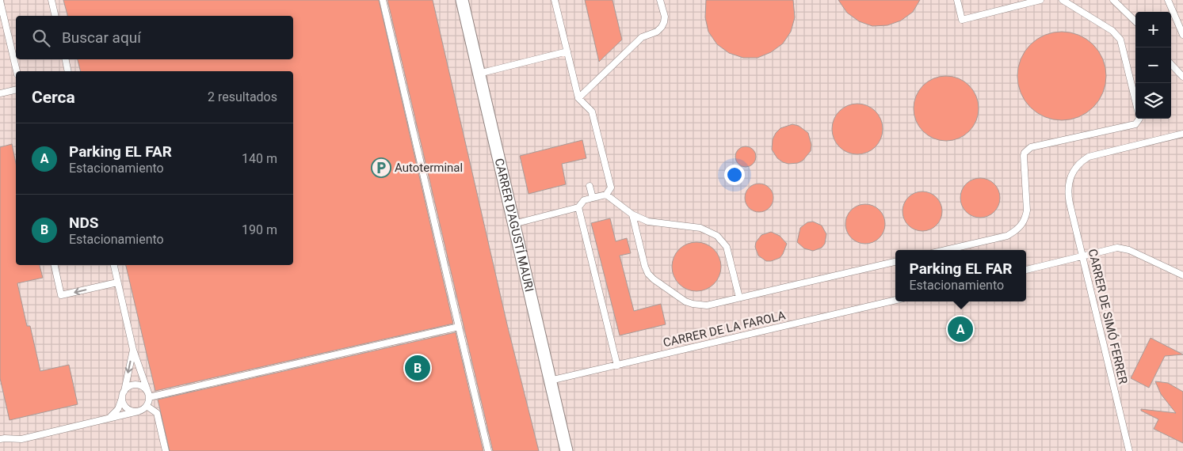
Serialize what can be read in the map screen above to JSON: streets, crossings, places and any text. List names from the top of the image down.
{
  "streets": {
    "street": ["CARRER D'AGUSTÍ MAURI"],
    "lane": ["CARRER DE SIMÓ FERRER", "CARRER DE LA FAROLA"]
  },
  "crossings": [
    ["CARRER D'AGUSTÍ MAURI", "CARRER DE LA FAROLA"]
  ],
  "places": {
    "parking": ["Autoterminal"]
  },
  "page": {
    "map_buttons": ["+", "−"],
    "search": "Buscar aquí",
    "heading": ["Cerca", "2 resultados"],
    "list": [
      {
        "mark": "A",
        "name": "Parking EL FAR",
        "note": "Estacionamiento",
        "value": "140 m"
      },
      {
        "mark": "B",
        "name": "NDS",
        "note": "Estacionamiento",
        "value": "190 m"
      }
    ],
    "popup": ["Parking EL FAR", "Estacionamiento"],
    "pins": ["A", "B"]
  }
}
